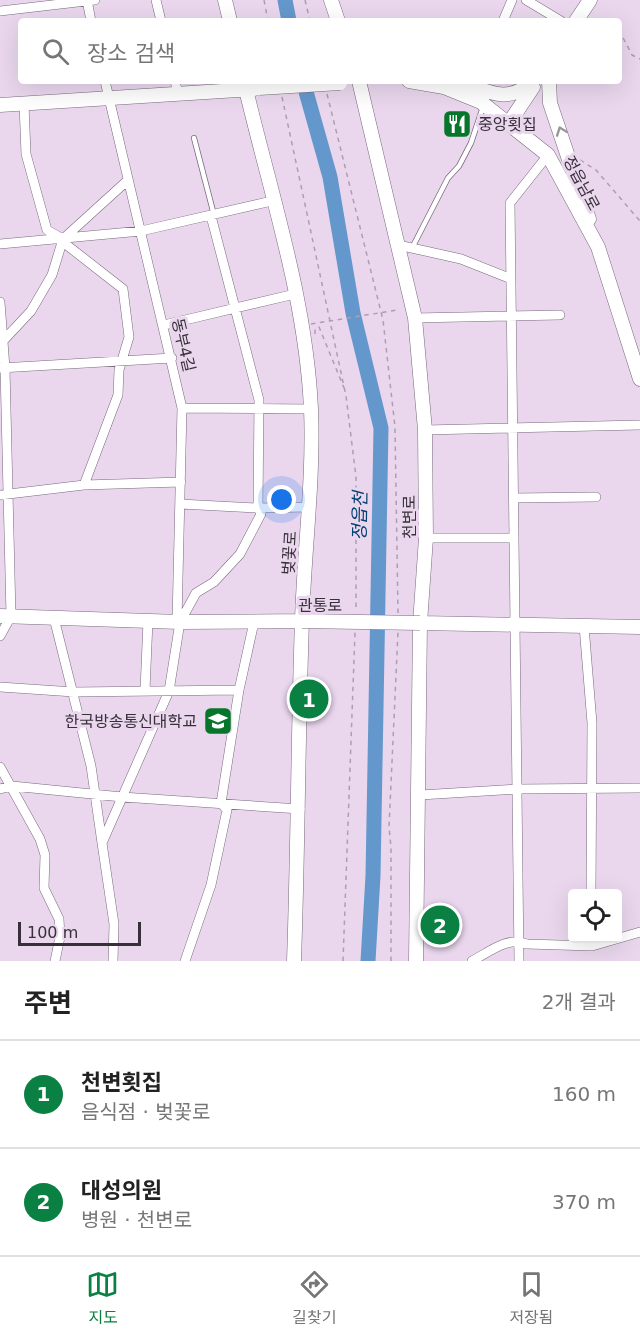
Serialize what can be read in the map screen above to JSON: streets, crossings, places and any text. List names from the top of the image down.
{
  "streets": {
    "street": [
      "정읍남로",
      "동부4길",
      "천변로",
      "벚꽃로",
      "관통로"
    ]
  },
  "crossings": [
    ["동부4길", "관통로"],
    ["천변로", "관통로"],
    ["벚꽃로", "관통로"]
  ],
  "water": ["정읍천"],
  "places": {
    "restaurant": ["중앙횟집"],
    "school or university": ["한국방송통신대학교"]
  },
  "scale_bar": "100 m",
  "page": {
    "search": "장소 검색",
    "pins": ["1", "2"],
    "scale": "100 m",
    "heading": ["주변", "2개 결과"],
    "list": [
      {
        "mark": "1",
        "name": "천변횟집",
        "note": "음식점 · 벚꽃로",
        "value": "160 m"
      },
      {
        "mark": "2",
        "name": "대성의원",
        "note": "병원 · 천변로",
        "value": "370 m"
      }
    ],
    "nav": ["지도", "길찾기", "저장됨"]
  }
}
